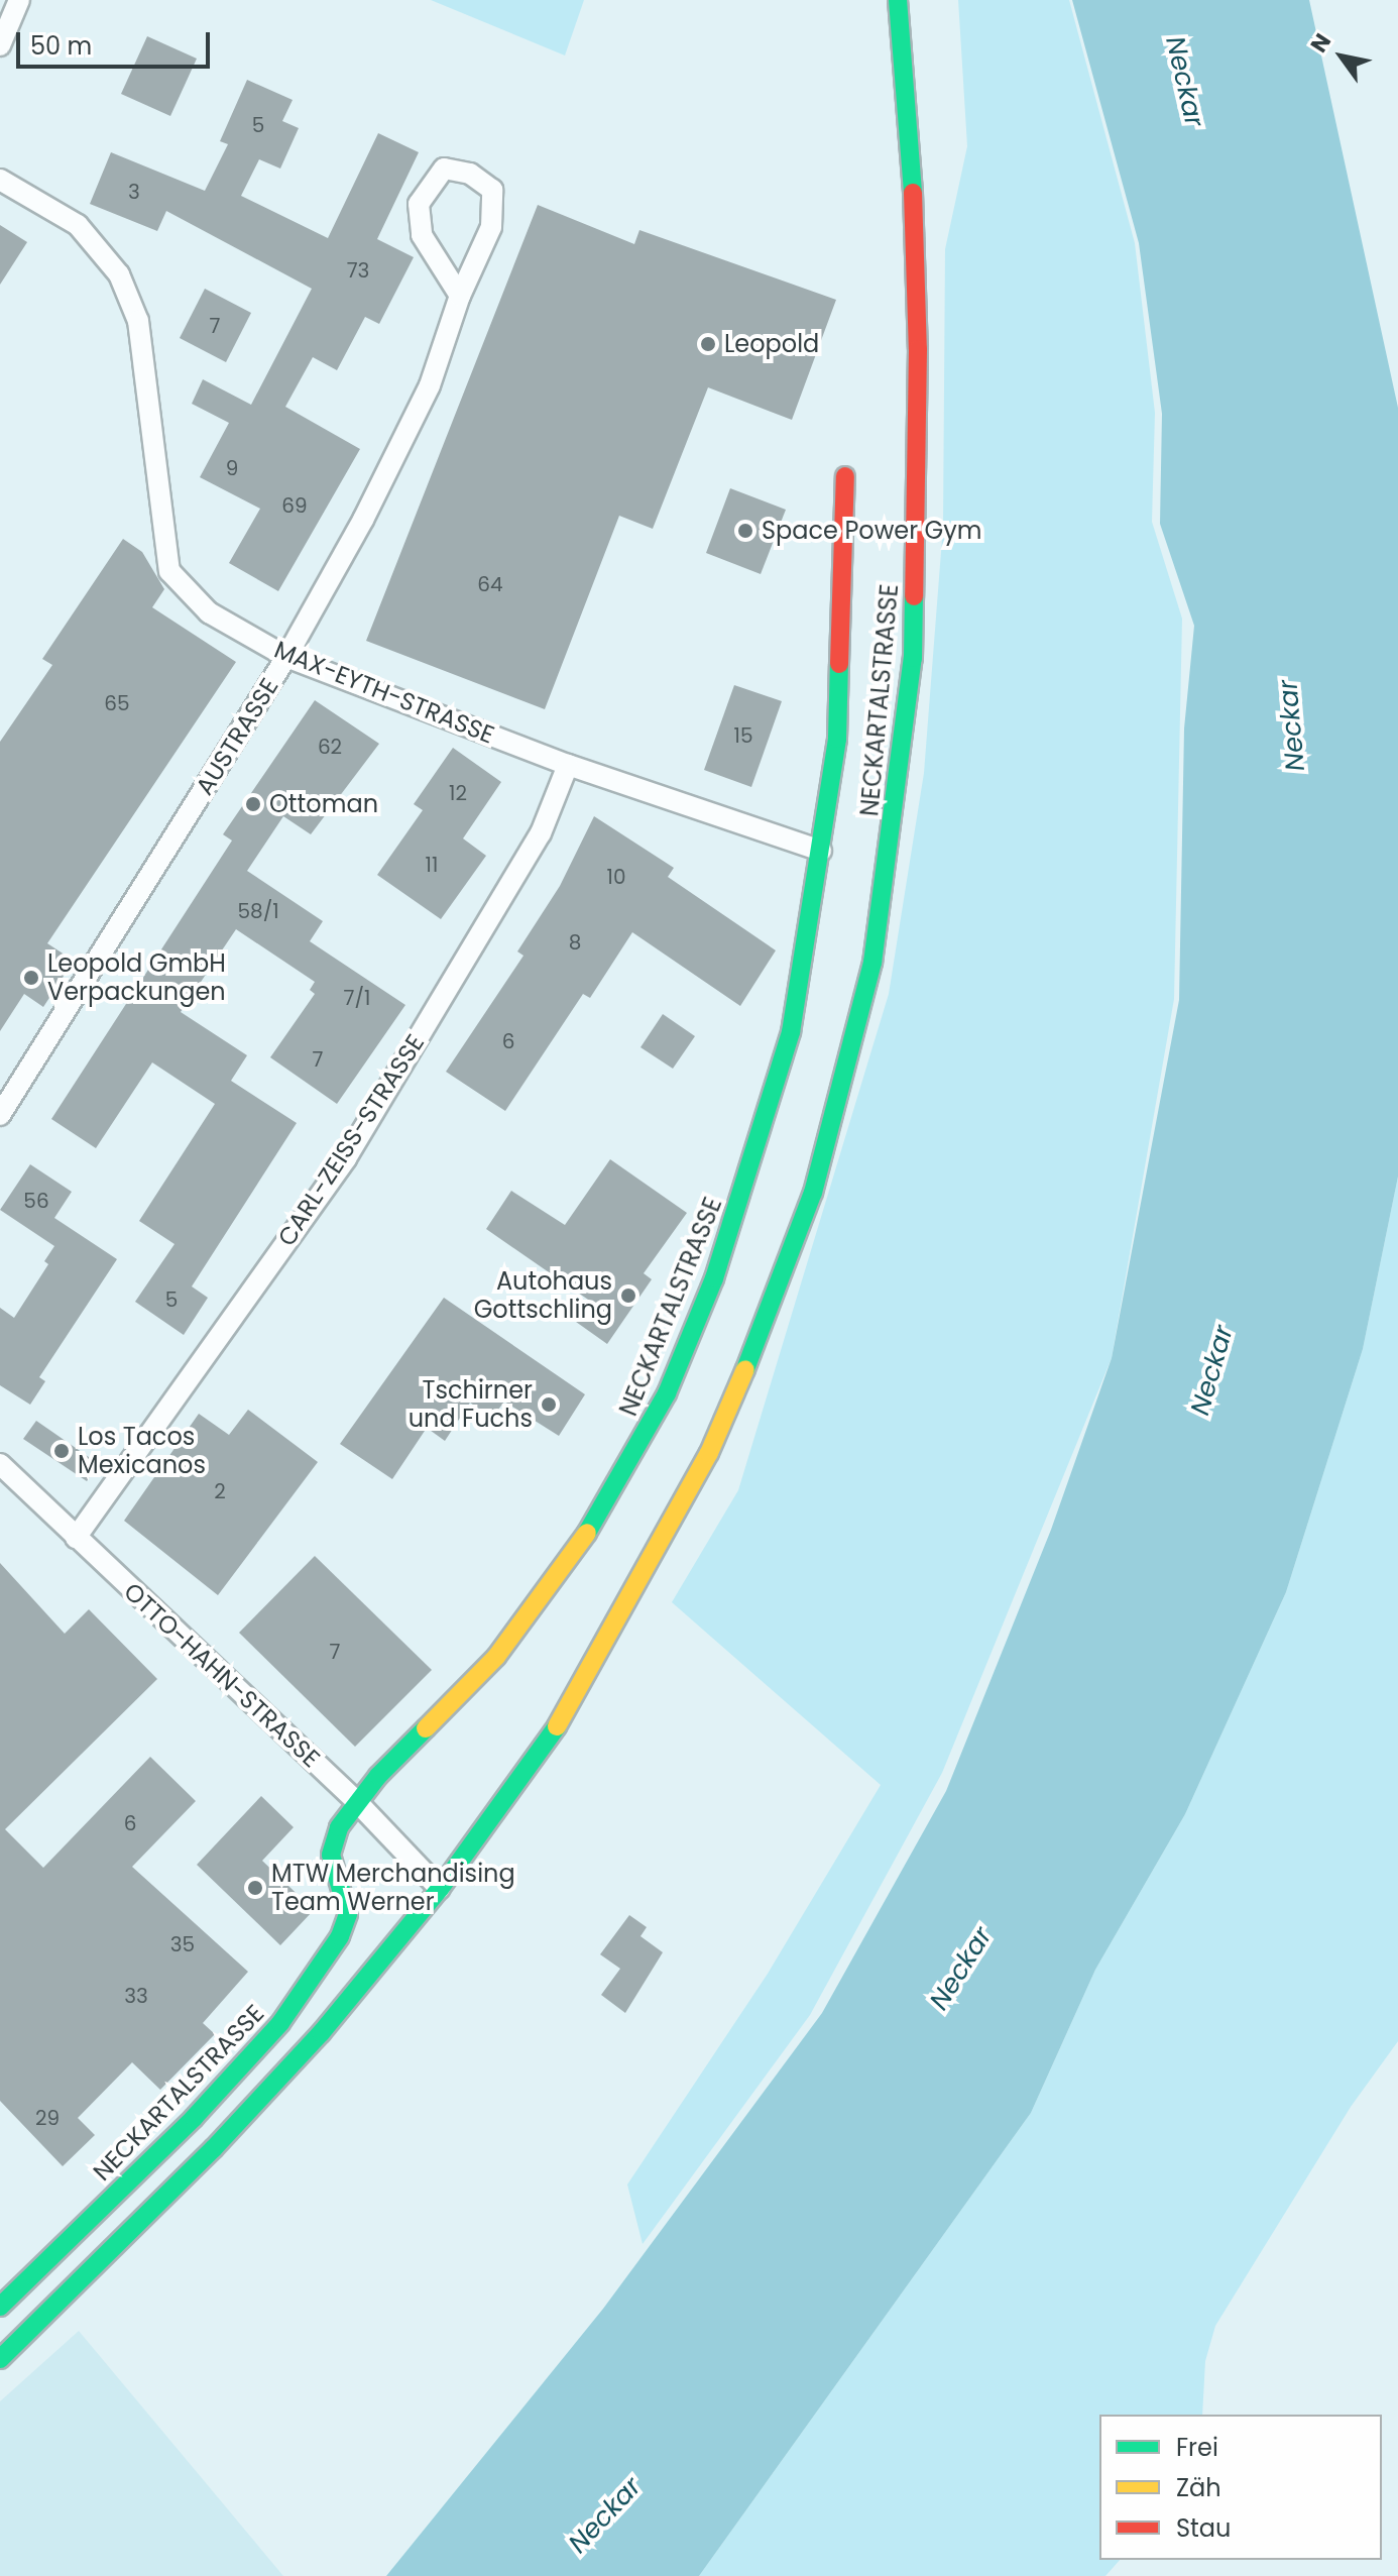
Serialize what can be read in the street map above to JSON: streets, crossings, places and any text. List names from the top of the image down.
{
  "streets": {
    "main road": ["NECKARTALSTRASSE"],
    "street": [
      "MAX-EYTH-STRASSE",
      "AUSTRASSE",
      "CARL-ZEISS-STRASSE",
      "OTTO-HAHN-STRASSE"
    ]
  },
  "crossings": [
    ["MAX-EYTH-STRASSE", "NECKARTALSTRASSE"],
    ["MAX-EYTH-STRASSE", "AUSTRASSE"],
    ["MAX-EYTH-STRASSE", "CARL-ZEISS-STRASSE"],
    ["NECKARTALSTRASSE", "OTTO-HAHN-STRASSE"],
    ["CARL-ZEISS-STRASSE", "OTTO-HAHN-STRASSE"]
  ],
  "water": ["Neckar"],
  "places": [
    "Leopold",
    "Space Power Gym",
    "Ottoman",
    "Leopold GmbH Verpackungen",
    "Autohaus Gottschling",
    "Tschirner und Fuchs",
    "Los Tacos Mexicanos",
    "MTW Merchandising Team Werner"
  ],
  "house_numbers": [
    "5",
    "3",
    "73",
    "7",
    "9",
    "69",
    "64",
    "65",
    "15",
    "62",
    "12",
    "11",
    "10",
    "58/1",
    "8",
    "7/1",
    "6",
    "7",
    "56",
    "5",
    "2",
    "7",
    "6",
    "35",
    "33",
    "29"
  ],
  "legend": ["Frei", "Zäh", "Stau"],
  "scale_bar": "50 m",
  "north": "top left"
}
